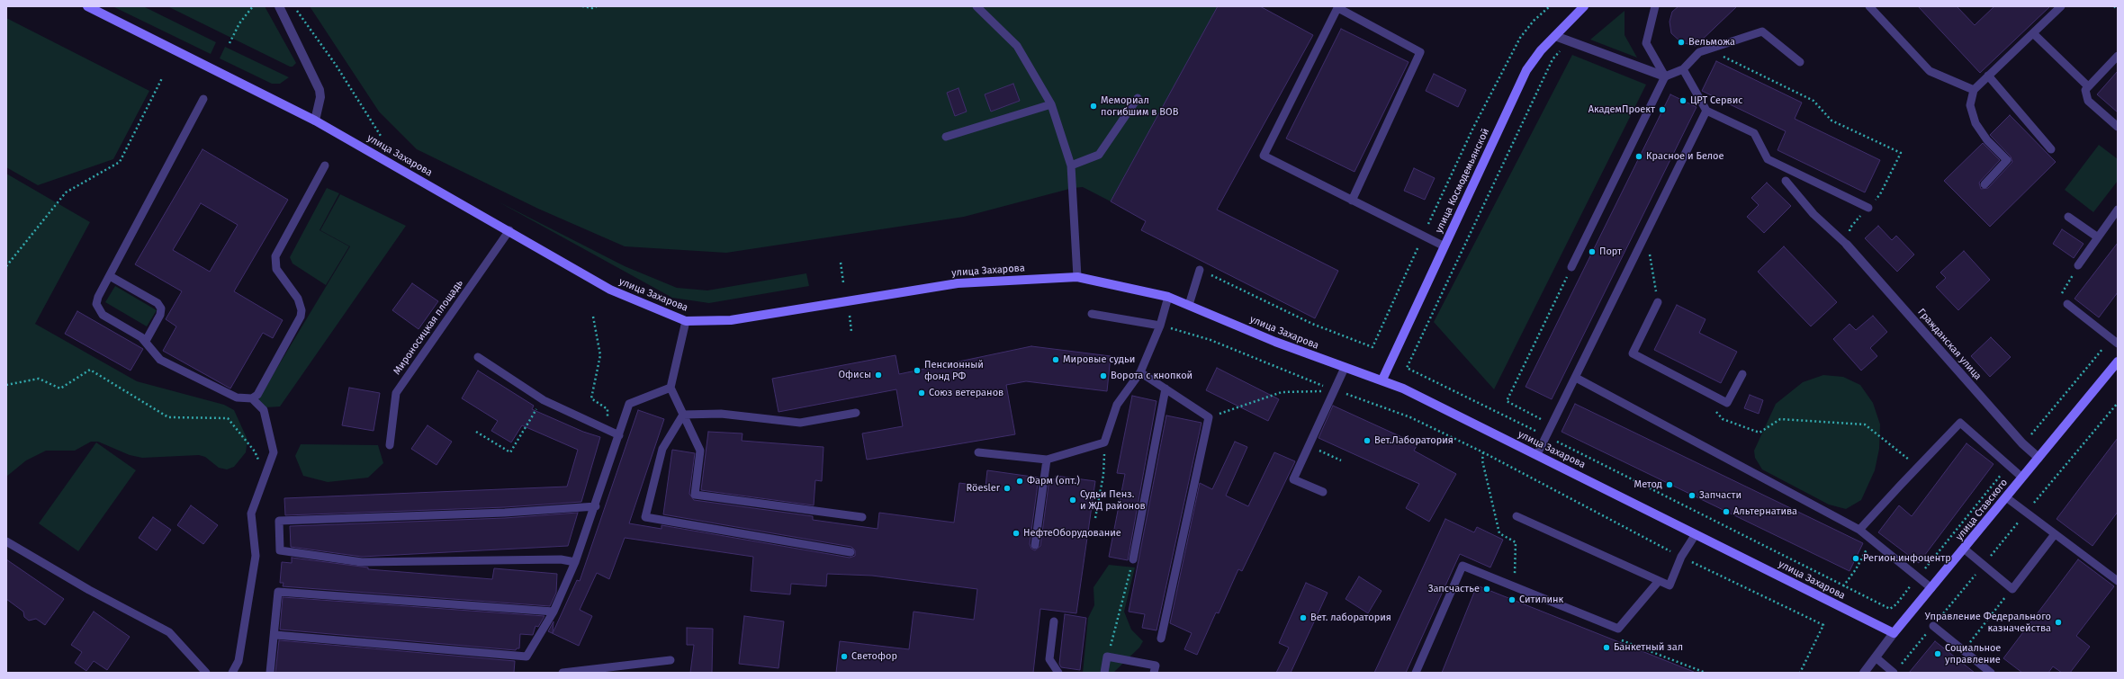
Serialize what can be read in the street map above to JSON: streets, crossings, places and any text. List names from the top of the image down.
{
  "streets": {
    "main road": ["улица Захарова", "улица Космодемьянской", "улица Ставского"],
    "street": ["Гражданская улица"],
    "lane": ["Мироносицкая площадь"]
  },
  "crossings": [
    ["улица Захарова", "улица Космодемьянской"],
    ["улица Захарова", "Мироносицкая площадь"],
    ["улица Захарова", "улица Ставского"],
    ["Гражданская улица", "улица Ставского"]
  ],
  "places": [
    "Вельможа",
    "ЦРТ Сервис",
    "Мемориал погибшим в ВОВ",
    "АкадемПроект",
    "Красное и Белое",
    "Порт",
    "Мировые судьи",
    "Пенсионный фонд РФ",
    "Офисы",
    "Ворота с кнопкой",
    "Союз ветеранов",
    "Вет.Лаборатория",
    "Фарм (опт.)",
    "Метод",
    "Röesler",
    "Запчасти",
    "Судьи Пенз. и ЖД районов",
    "Альтернатива",
    "НефтеОборудование",
    "Регион.инфоцентр",
    "Запсчастье",
    "Ситилинк",
    "Вет. лаборатория",
    "Управление Федерального казначейства",
    "Банкетный зал",
    "Социальное управление",
    "Светофор"
  ]
}
